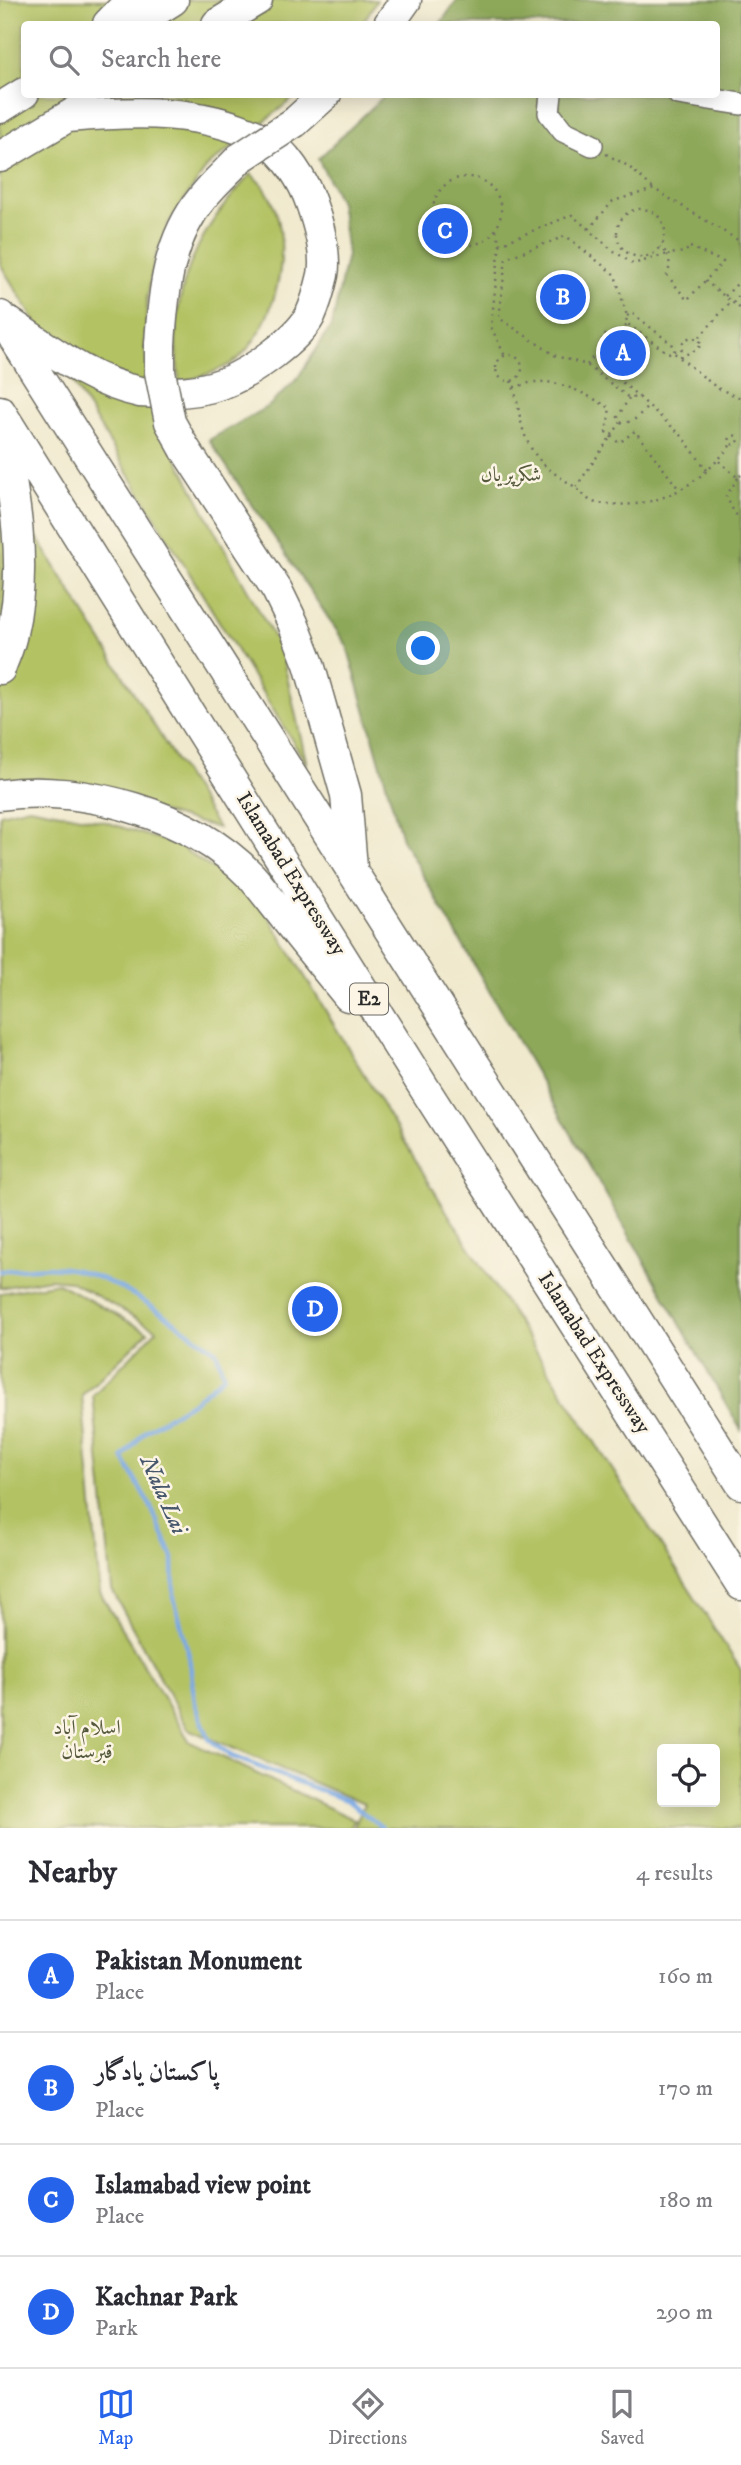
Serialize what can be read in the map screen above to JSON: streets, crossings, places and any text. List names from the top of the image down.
{
  "streets": {
    "highway": ["Islamabad Expressway", "E2"]
  },
  "water": ["Nala Lai"],
  "parks": ["شکرپریاں", "اسلام آباد قبرستان"],
  "page": {
    "search": "Search here",
    "pins": [
      "C",
      "B",
      "A",
      "D"
    ],
    "heading": ["Nearby", "4 results"],
    "list": [
      {
        "mark": "A",
        "name": "Pakistan Monument",
        "note": "Place",
        "value": "160 m"
      },
      {
        "mark": "B",
        "name": "پاکستان یادگار",
        "note": "Place",
        "value": "170 m"
      },
      {
        "mark": "C",
        "name": "Islamabad view point",
        "note": "Place",
        "value": "180 m"
      },
      {
        "mark": "D",
        "name": "Kachnar Park",
        "note": "Park",
        "value": "290 m"
      }
    ],
    "nav": ["Map", "Directions", "Saved"]
  }
}
